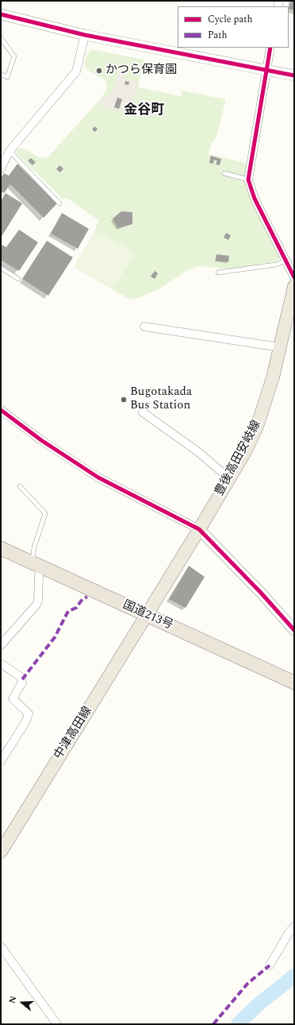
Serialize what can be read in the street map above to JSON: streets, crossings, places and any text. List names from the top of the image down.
{
  "streets": {
    "highway": ["国道213号"],
    "main road": ["豊後高田安岐線", "中津高田線"]
  },
  "crossings": [
    ["豊後高田安岐線", "国道213号"],
    ["豊後高田安岐線", "中津高田線"],
    ["国道213号", "中津高田線"]
  ],
  "districts": ["金谷町"],
  "places": ["かつら保育園", "Bugotakada Bus Station"],
  "legend": ["Cycle path", "Path"],
  "north": "left"
}
